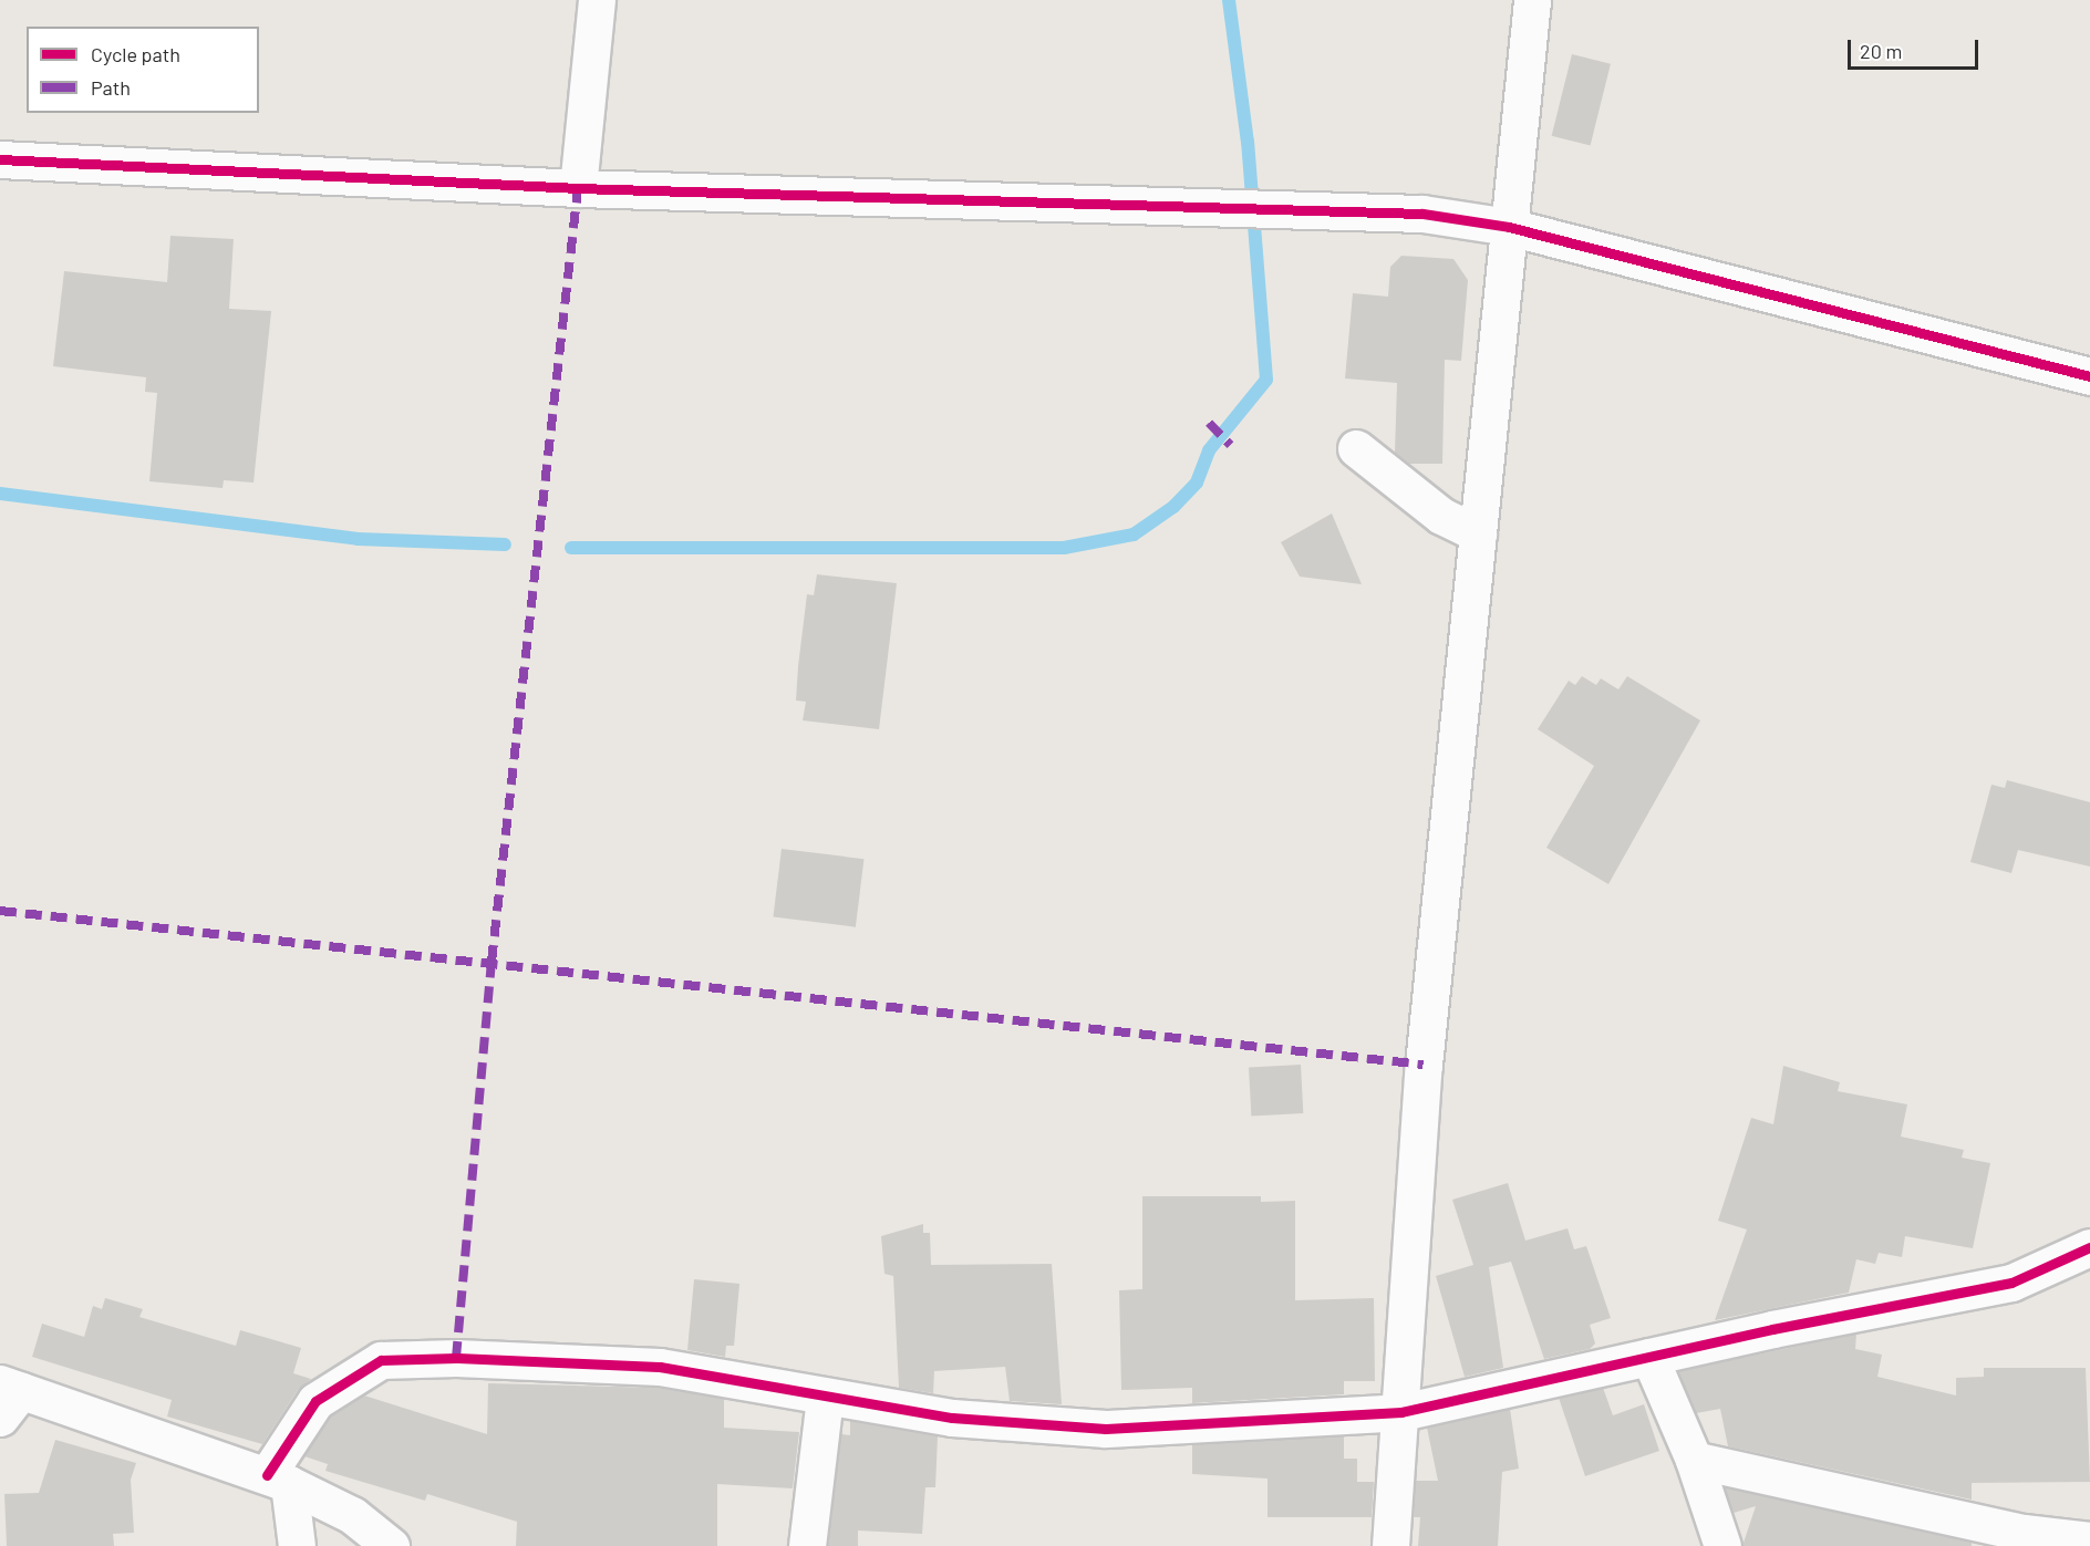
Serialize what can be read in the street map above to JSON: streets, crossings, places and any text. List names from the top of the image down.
{
  "legend": ["Cycle path", "Path"],
  "scale_bar": "20 m"
}
